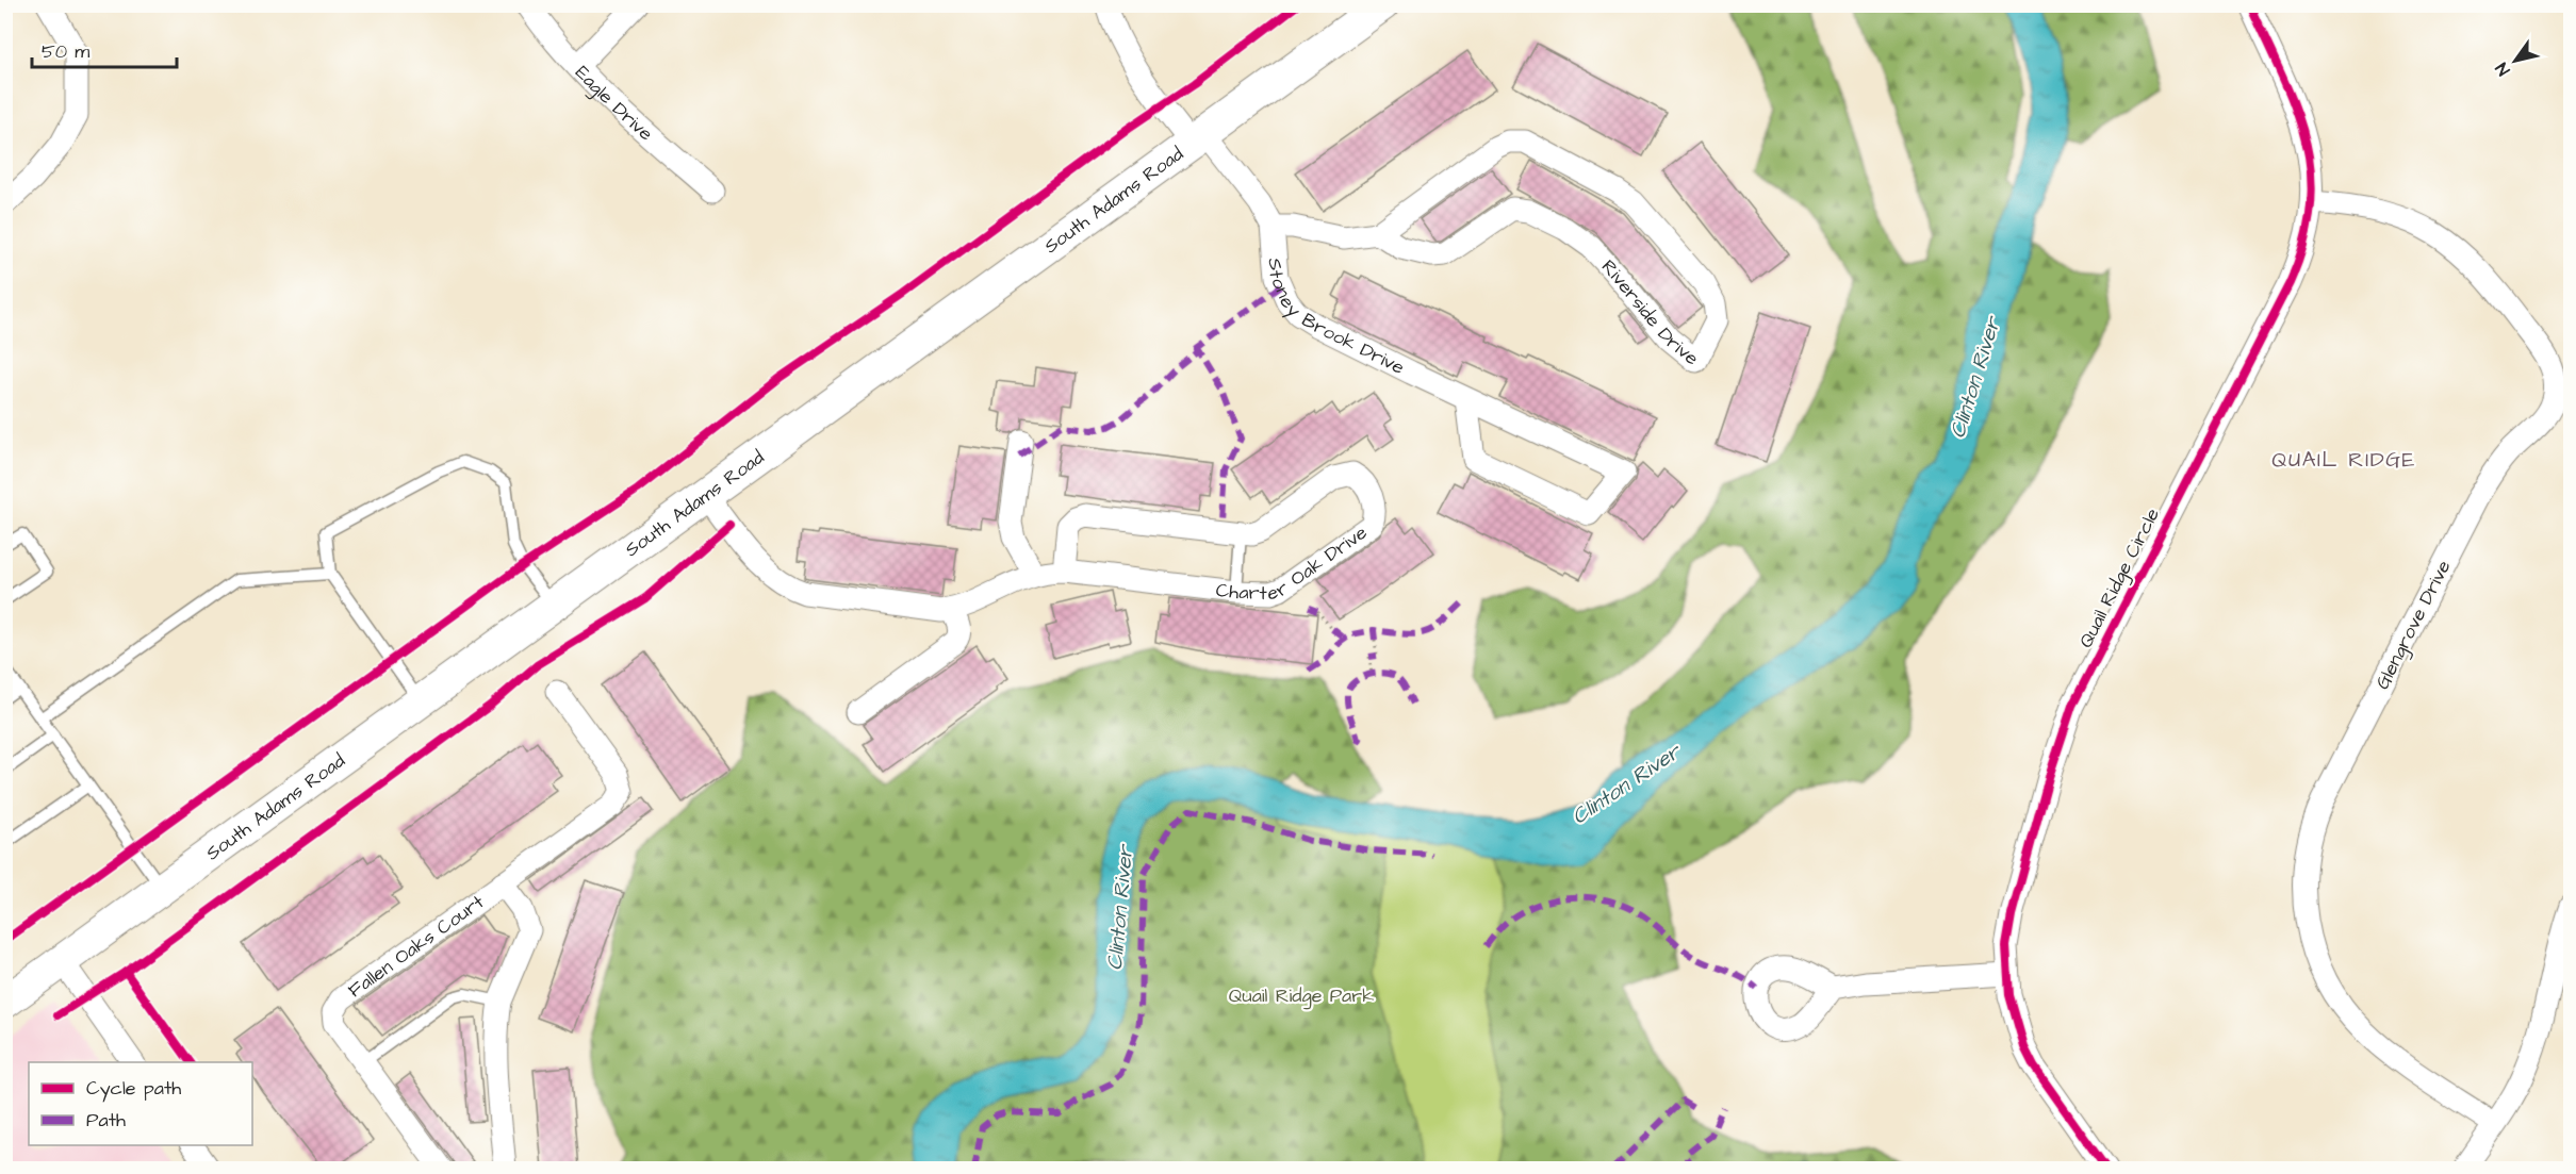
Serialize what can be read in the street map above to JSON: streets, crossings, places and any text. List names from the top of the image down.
{
  "streets": {
    "main road": ["South Adams Road"],
    "street": [
      "Eagle Drive",
      "Riverside Drive",
      "Stoney Brook Drive",
      "Charter Oak Drive",
      "Quail Ridge Circle",
      "Glengrove Drive",
      "Fallen Oaks Court"
    ]
  },
  "crossings": [
    ["South Adams Road", "Stoney Brook Drive"],
    ["South Adams Road", "Charter Oak Drive"],
    ["Riverside Drive", "Stoney Brook Drive"],
    ["Quail Ridge Circle", "Glengrove Drive"]
  ],
  "districts": ["QUAIL RIDGE"],
  "water": ["Clinton River"],
  "parks": ["Quail Ridge Park"],
  "legend": ["Cycle path", "Path"],
  "scale_bar": "50 m",
  "north": "bottom left"
}
